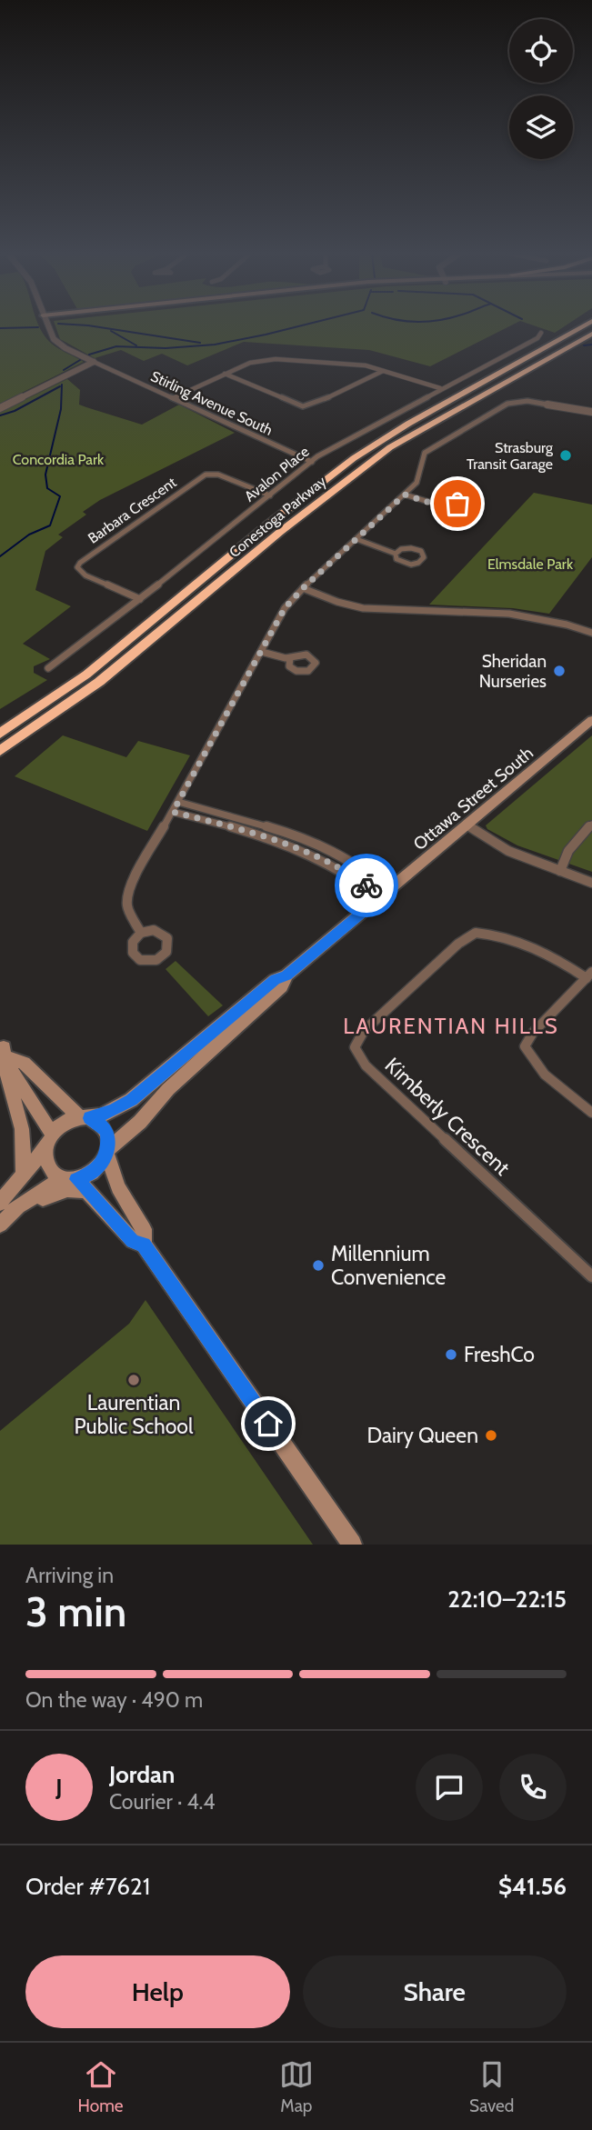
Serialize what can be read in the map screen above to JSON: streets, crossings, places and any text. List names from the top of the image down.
{
  "streets": {
    "highway": ["Conestoga Parkway"],
    "main road": ["Ottawa Street South"],
    "street": [
      "Stirling Avenue South",
      "Avalon Place",
      "Barbara Crescent",
      "Kimberly Crescent"
    ]
  },
  "crossings": [
    ["Stirling Avenue South", "Avalon Place"],
    ["Avalon Place", "Barbara Crescent"]
  ],
  "districts": ["LAURENTIAN HILLS"],
  "parks": ["Concordia Park", "Elmsdale Park"],
  "places": [
    "Strasburg Transit Garage",
    "Sheridan Nurseries",
    "Millennium Convenience",
    "FreshCo",
    "Laurentian Public School",
    "Dairy Queen"
  ],
  "page": {
    "heading": ["3 min", "Arriving in", "22:10–22:15"],
    "panel": [
      "Jordan",
      "Courier · 4.4",
      "Order #7621",
      "$41.56"
    ],
    "bar": "On the way · 490 m",
    "round": "J",
    "buttons": ["Help", "Share"],
    "tabs": ["Home", "Map", "Saved"]
  }
}
